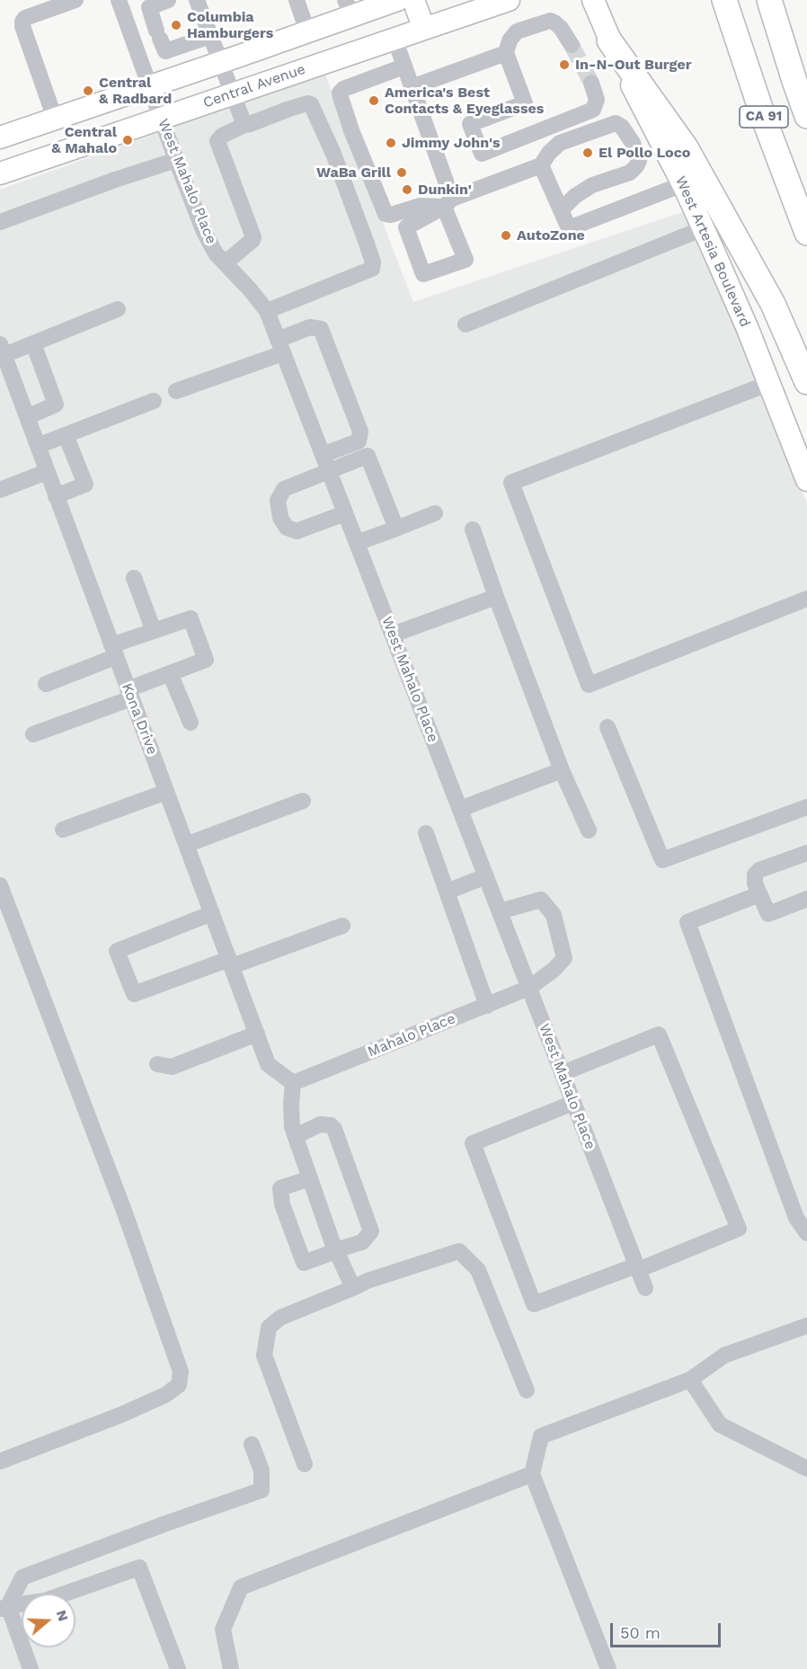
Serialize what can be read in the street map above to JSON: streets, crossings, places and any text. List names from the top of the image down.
{
  "streets": {
    "highway": ["CA 91"],
    "main road": ["Central Avenue", "West Artesia Boulevard"],
    "street": ["West Mahalo Place", "Kona Drive", "Mahalo Place"]
  },
  "crossings": [
    ["Central Avenue", "West Mahalo Place"],
    ["West Mahalo Place", "Mahalo Place"],
    ["Kona Drive", "Mahalo Place"]
  ],
  "places": [
    "Columbia Hamburgers",
    "In-N-Out Burger",
    "Central & Radbard",
    "America's Best Contacts & Eyeglasses",
    "Central & Mahalo",
    "Jimmy John's",
    "El Pollo Loco",
    "WaBa Grill",
    "Dunkin'",
    "AutoZone"
  ],
  "scale_bar": "50 m",
  "north": "right"
}
